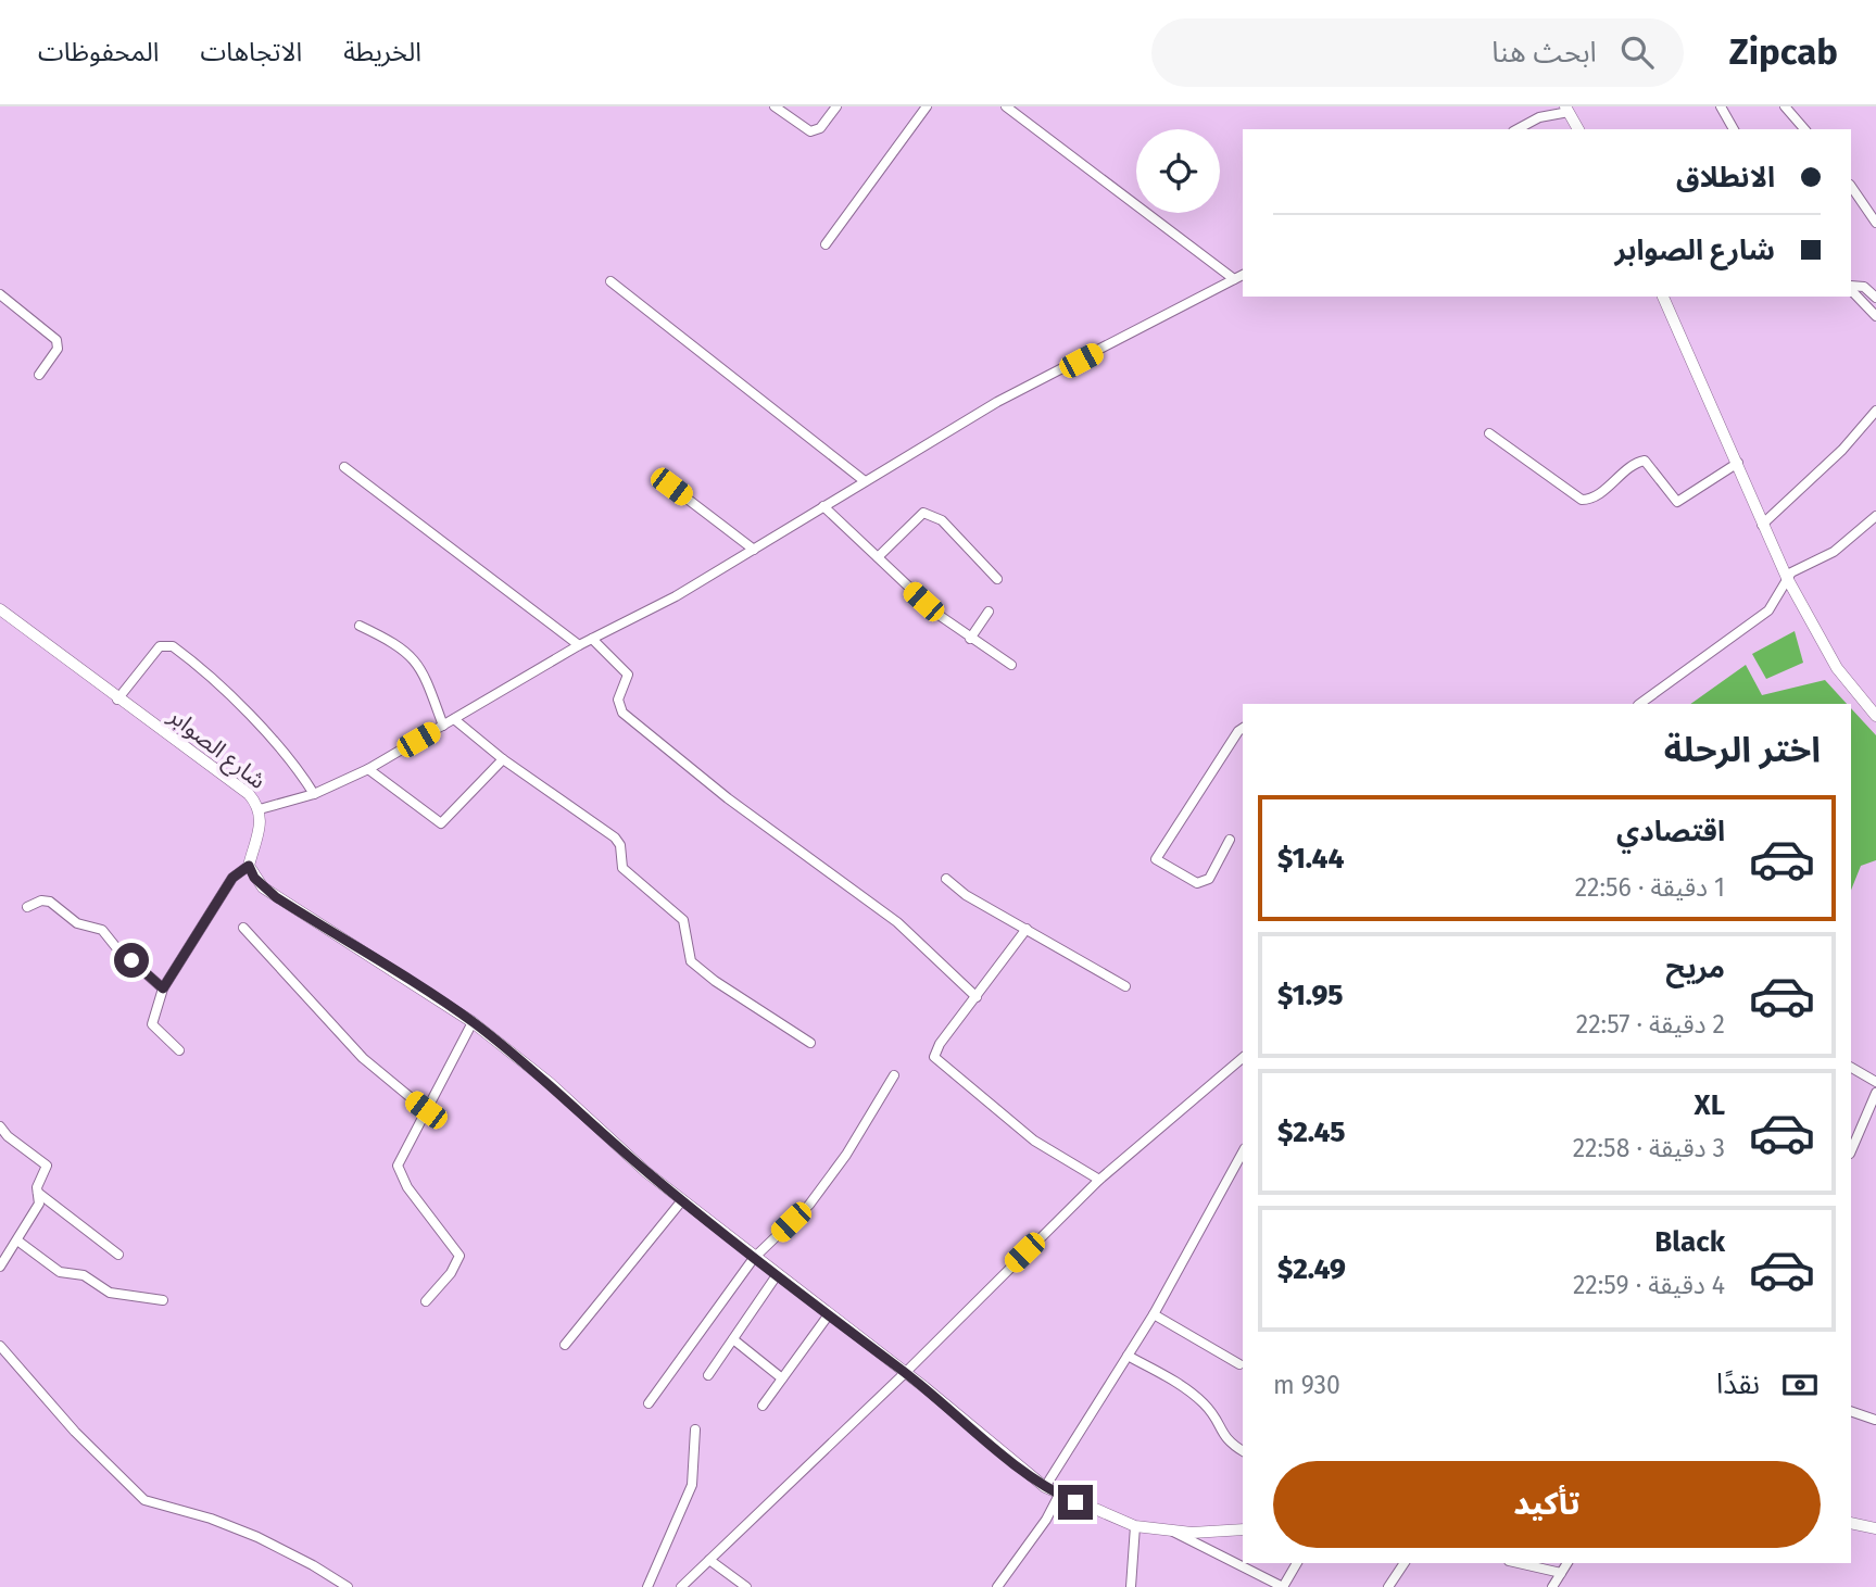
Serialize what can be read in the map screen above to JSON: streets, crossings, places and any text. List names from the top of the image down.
{
  "streets": {
    "street": ["شارع الصوابر"]
  },
  "page": {
    "header": "Zipcab",
    "search": "ابحث هنا",
    "nav": ["الخريطة", "الاتجاهات", "المحفوظات"],
    "banner": ["الانطلاق", "شارع الصوابر"],
    "heading": "اختر الرحلة",
    "list": [
      {
        "name": "اقتصادي",
        "note": "1 دقيقة · 22:56",
        "value": "$1.44"
      },
      {
        "name": "مريح",
        "note": "2 دقيقة · 22:57",
        "value": "$1.95"
      },
      {
        "name": "XL",
        "note": "3 دقيقة · 22:58",
        "value": "$2.45"
      },
      {
        "name": "Black",
        "note": "4 دقيقة · 22:59",
        "value": "$2.49"
      }
    ],
    "pay": ["نقدًا", "930 m"],
    "buttons": "تأكيد"
  }
}
